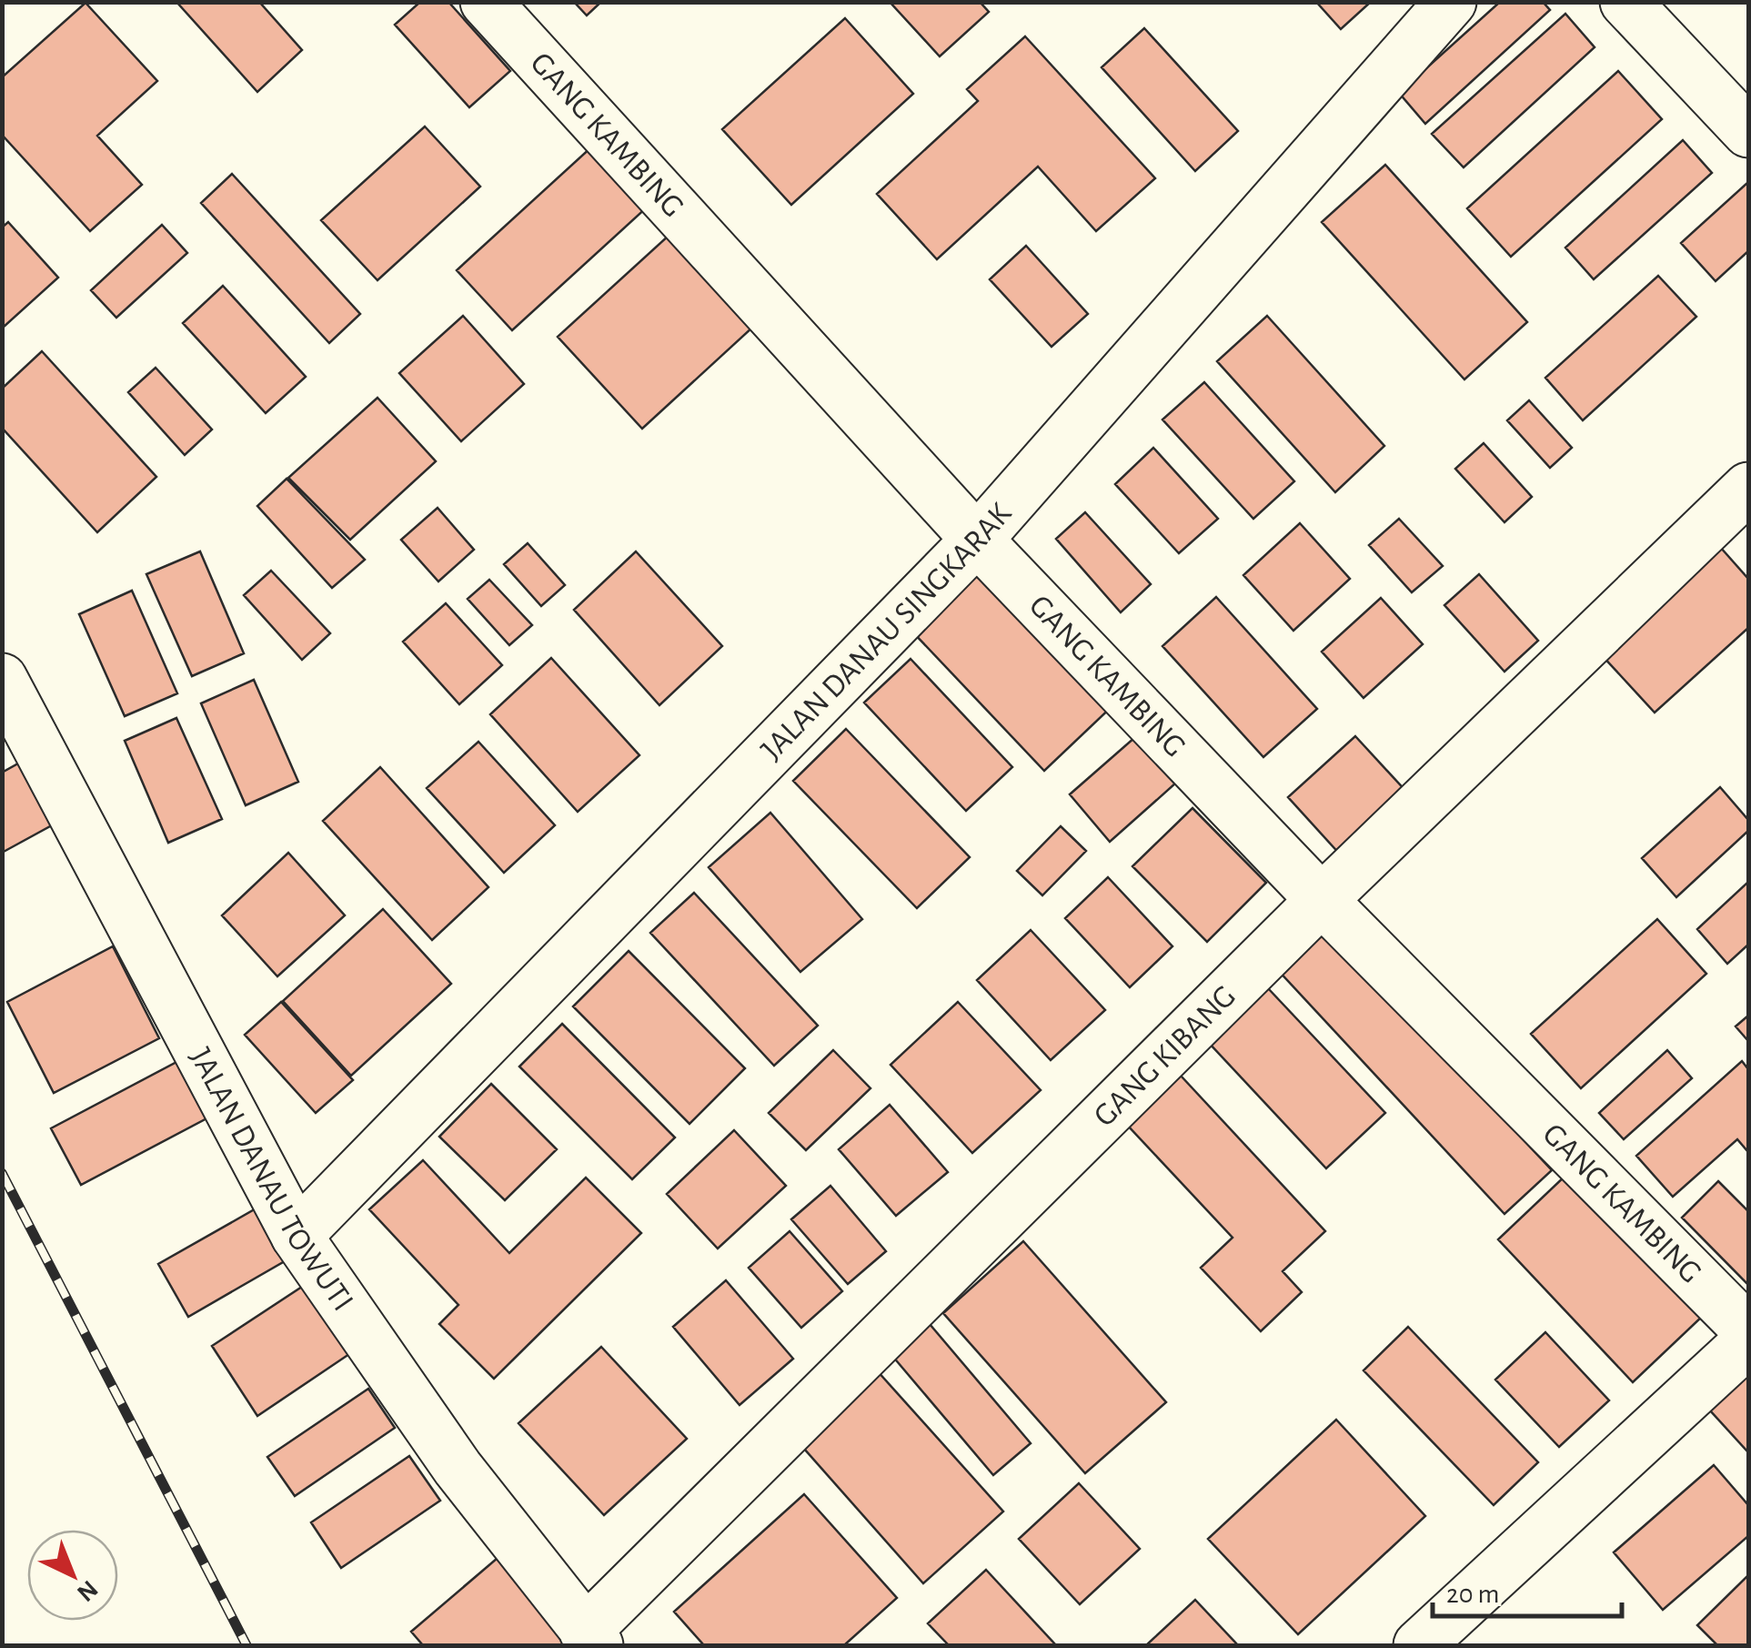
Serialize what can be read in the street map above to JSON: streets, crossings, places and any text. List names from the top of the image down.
{
  "streets": {
    "street": [
      "GANG KAMBING",
      "JALAN DANAU SINGKARAK",
      "GANG KIBANG",
      "JALAN DANAU TOWUTI"
    ]
  },
  "crossings": [
    ["GANG KAMBING", "JALAN DANAU SINGKARAK"],
    ["GANG KAMBING", "GANG KIBANG"],
    ["JALAN DANAU SINGKARAK", "JALAN DANAU TOWUTI"],
    ["GANG KIBANG", "JALAN DANAU TOWUTI"]
  ],
  "scale_bar": "20 m",
  "north": "bottom right"
}
